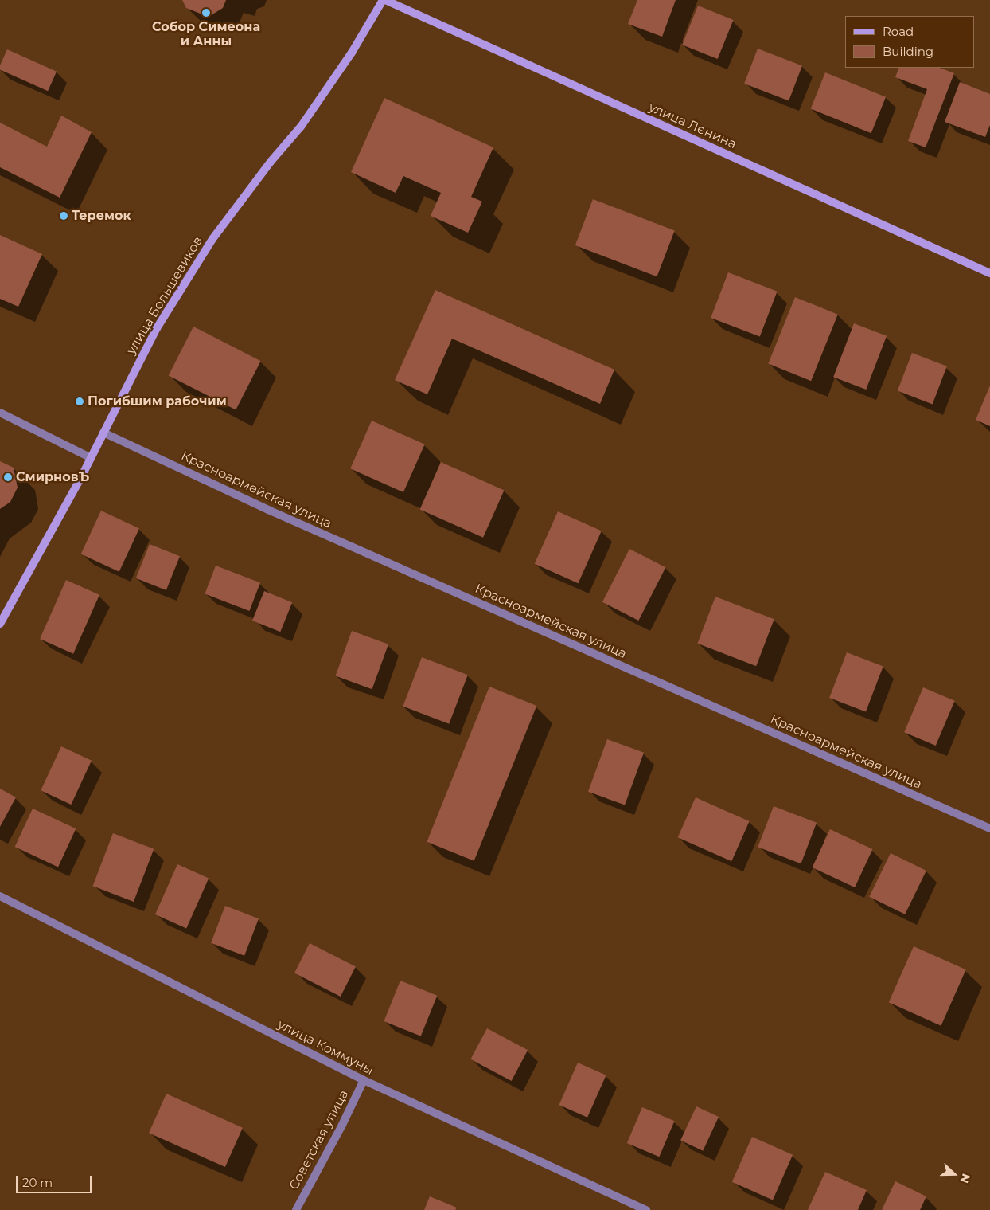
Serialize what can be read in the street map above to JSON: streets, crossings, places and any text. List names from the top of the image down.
{
  "streets": {
    "street": [
      "улица Ленина",
      "улица Большевиков",
      "Красноармейская улица",
      "улица Коммуны",
      "Советская улица"
    ]
  },
  "crossings": [
    ["улица Ленина", "улица Большевиков"],
    ["улица Большевиков", "Красноармейская улица"],
    ["улица Коммуны", "Советская улица"]
  ],
  "places": [
    "Собор Симеона и Анны",
    "Теремок",
    "Погибшим рабочим",
    "СмирновЪ"
  ],
  "legend": ["Road", "Building"],
  "scale_bar": "20 m",
  "north": "right"
}
